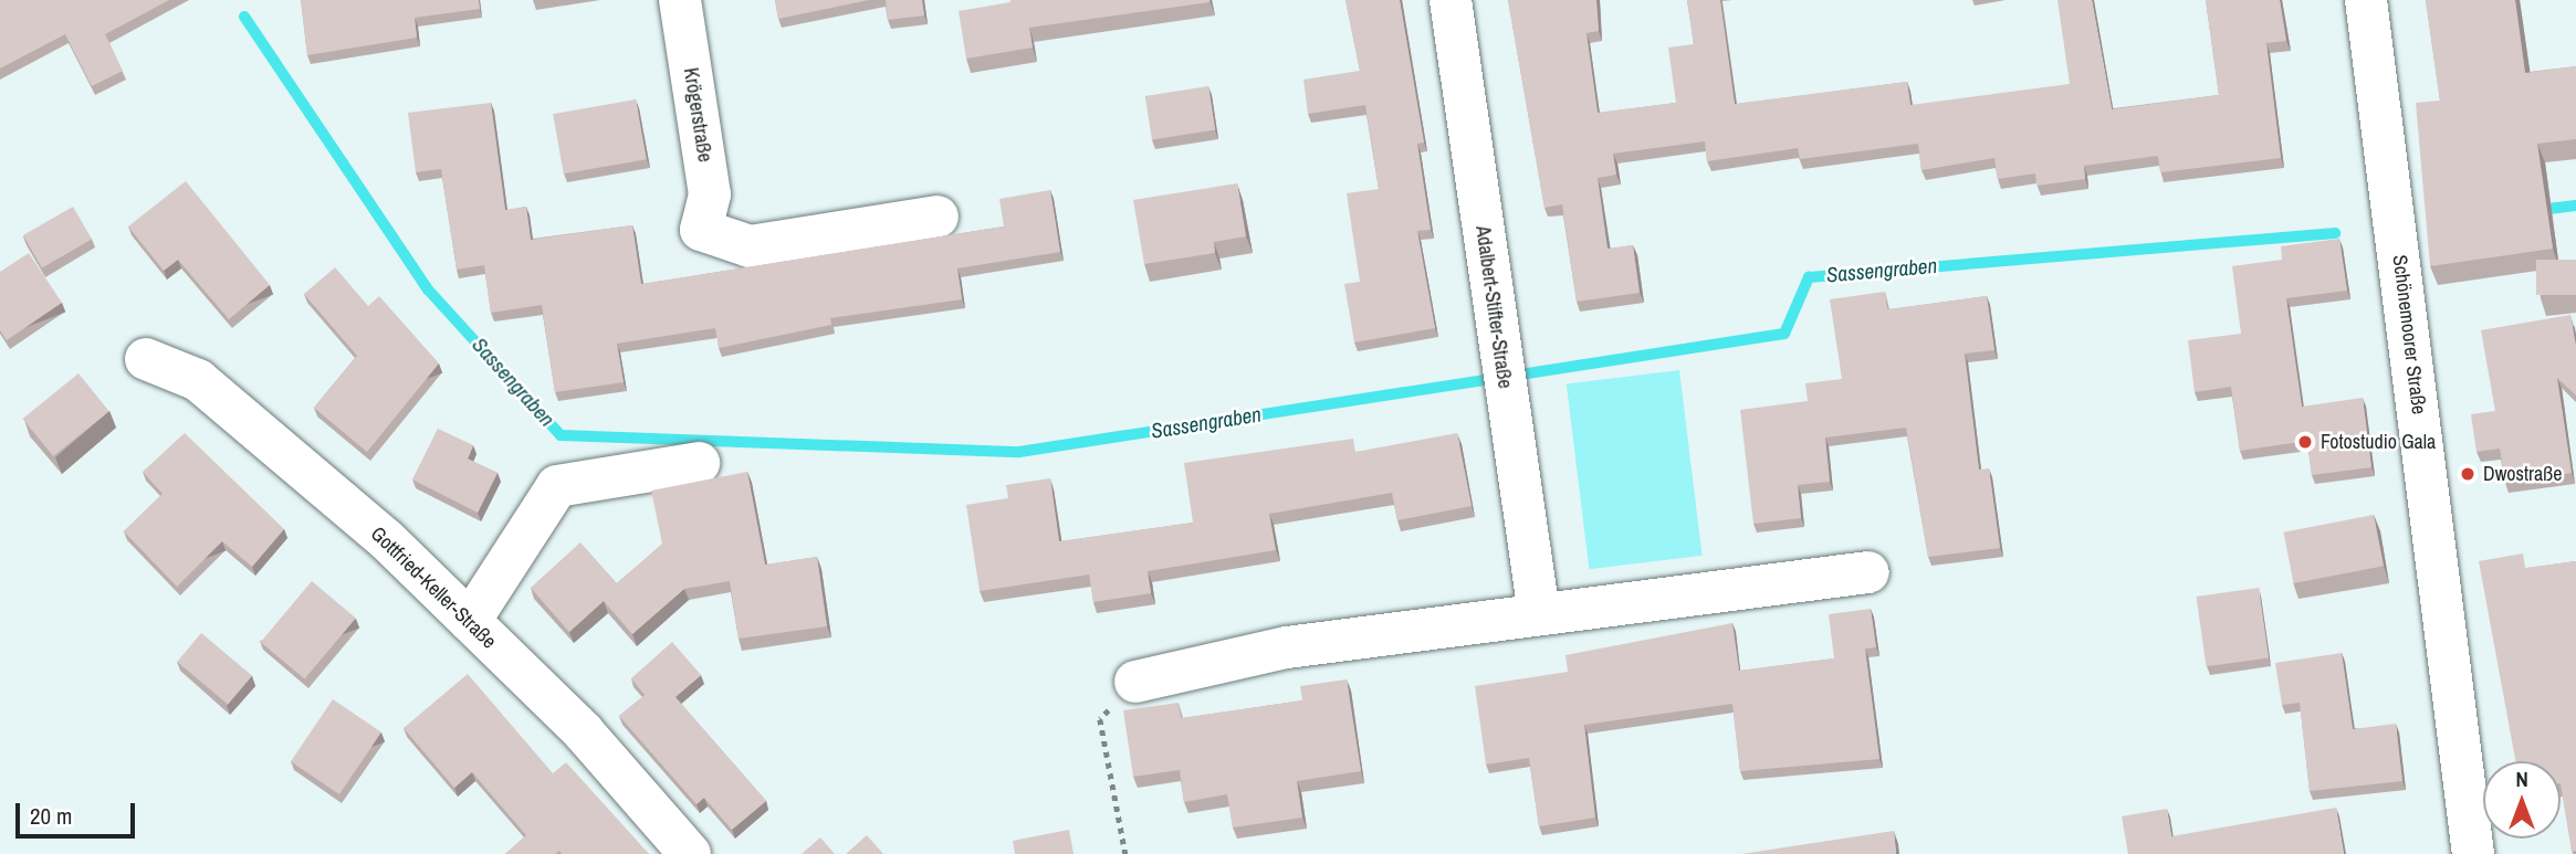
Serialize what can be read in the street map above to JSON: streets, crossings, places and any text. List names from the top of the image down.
{
  "streets": {
    "street": [
      "Krögerstraße",
      "Adalbert-Stifter-Straße",
      "Schönemoorer Straße",
      "Gottfried-Keller-Straße"
    ]
  },
  "water": ["Sassengraben"],
  "places": ["Fotostudio Gala", "Dwostraße"],
  "scale_bar": "20 m",
  "north": "top"
}
